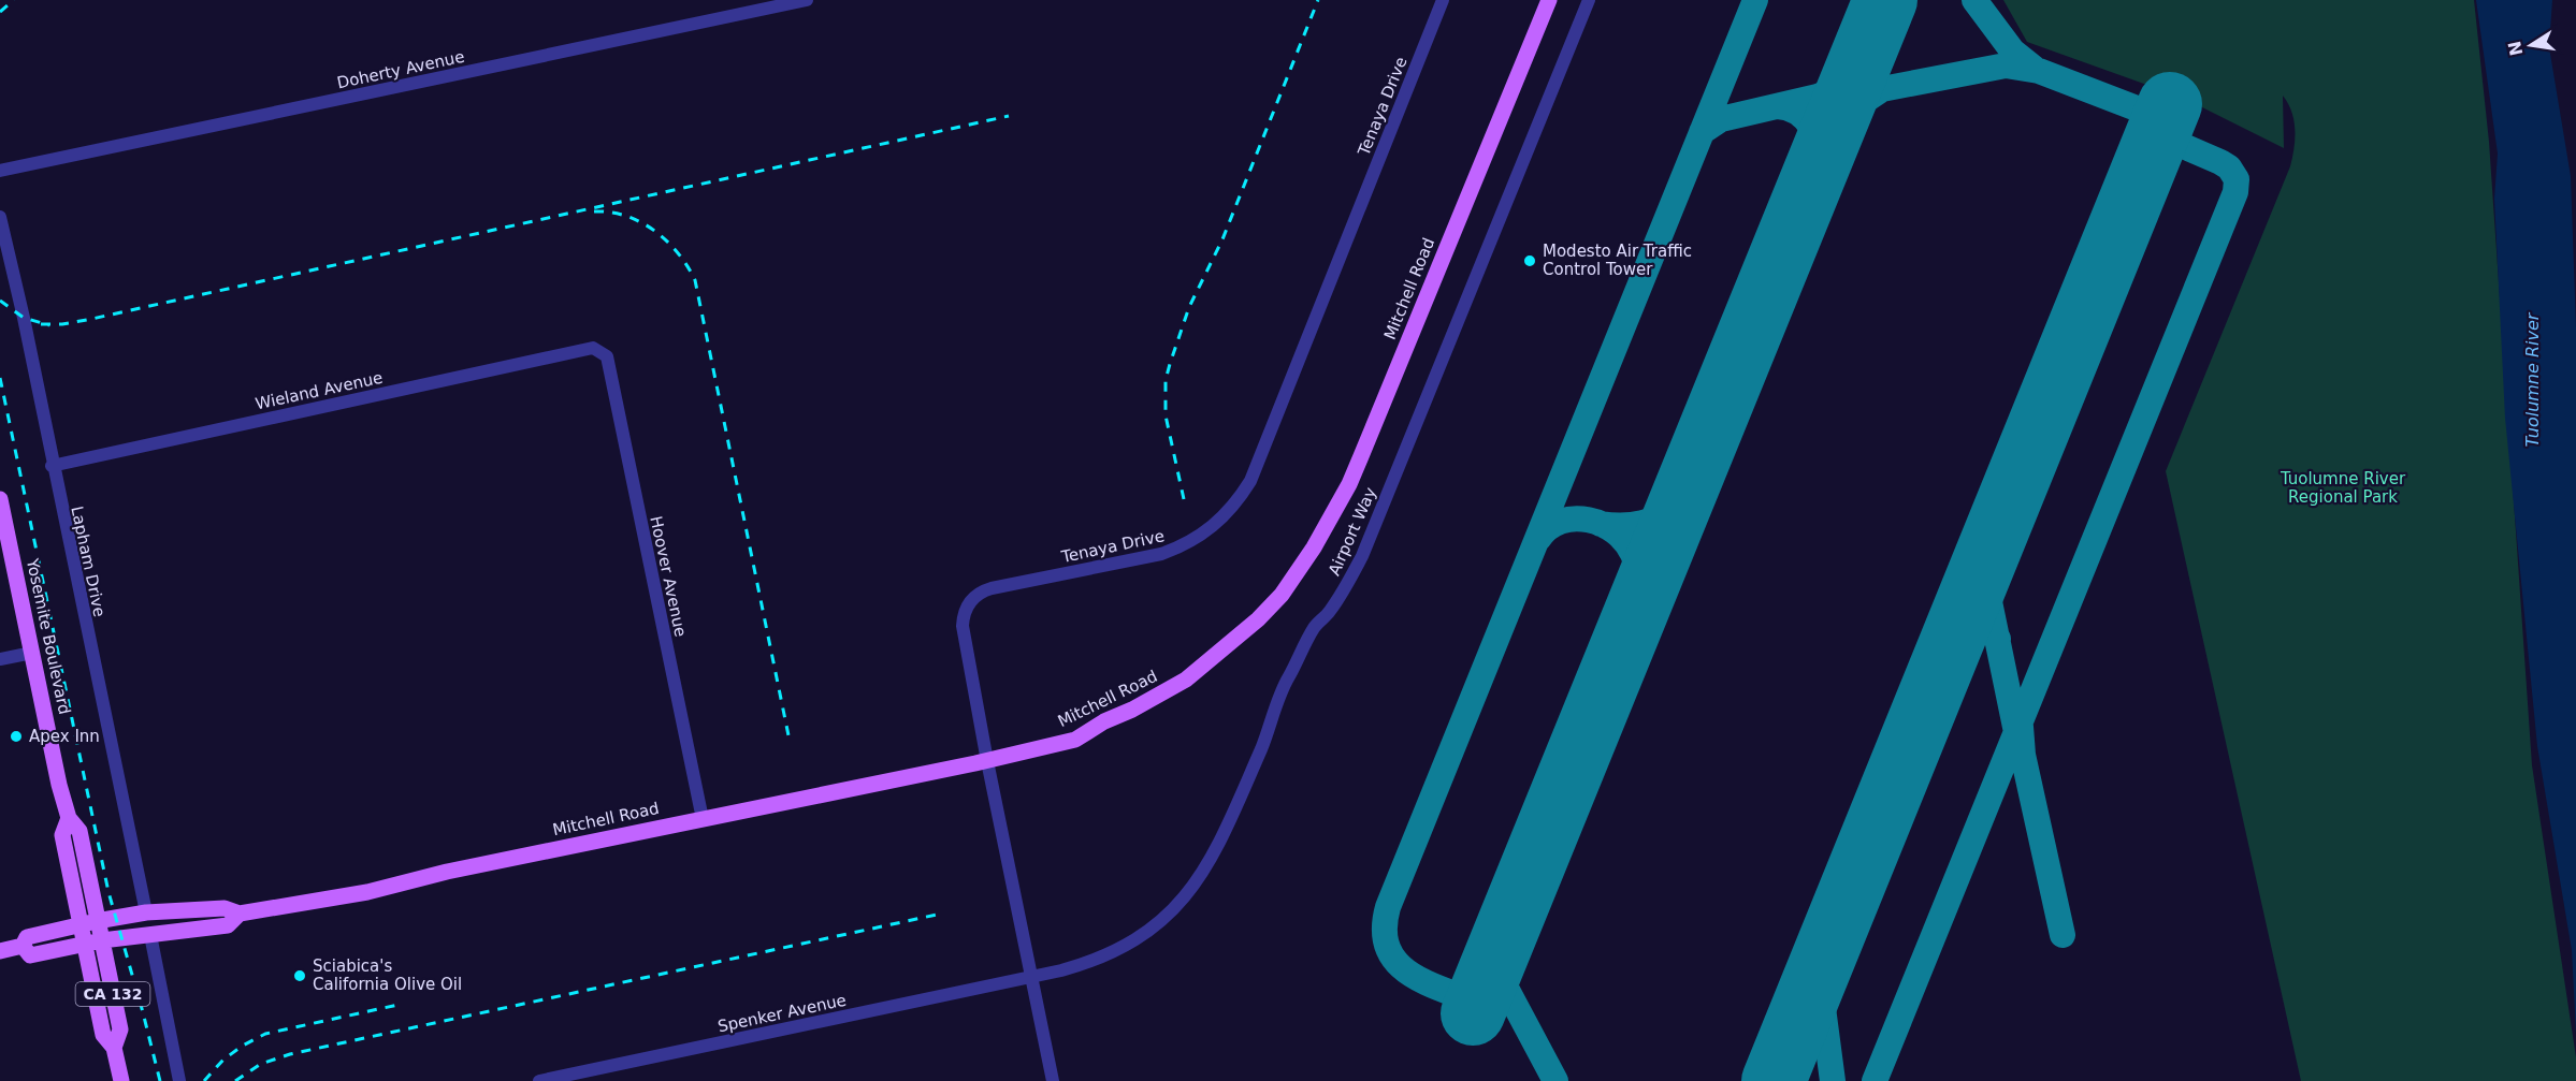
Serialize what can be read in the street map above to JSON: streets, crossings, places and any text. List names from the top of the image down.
{
  "streets": {
    "main road": ["Mitchell Road", "Yosemite Boulevard", "CA 132"],
    "street": [
      "Doherty Avenue",
      "Tenaya Drive",
      "Wieland Avenue",
      "Airport Way",
      "Lapham Drive",
      "Hoover Avenue",
      "Spenker Avenue"
    ]
  },
  "crossings": [
    ["Tenaya Drive", "Mitchell Road"],
    ["Tenaya Drive", "Airport Way"],
    ["Tenaya Drive", "Spenker Avenue"],
    ["Mitchell Road", "Lapham Drive"],
    ["Mitchell Road", "Hoover Avenue"],
    ["Mitchell Road", "Yosemite Boulevard"],
    ["Wieland Avenue", "Lapham Drive"],
    ["Wieland Avenue", "Hoover Avenue"],
    ["Airport Way", "Spenker Avenue"]
  ],
  "water": ["Tuolumne River"],
  "parks": ["Tuolumne River Regional Park"],
  "places": ["Modesto Air Traffic Control Tower", "Apex Inn", "Sciabica's California Olive Oil"],
  "north": "left"
}
